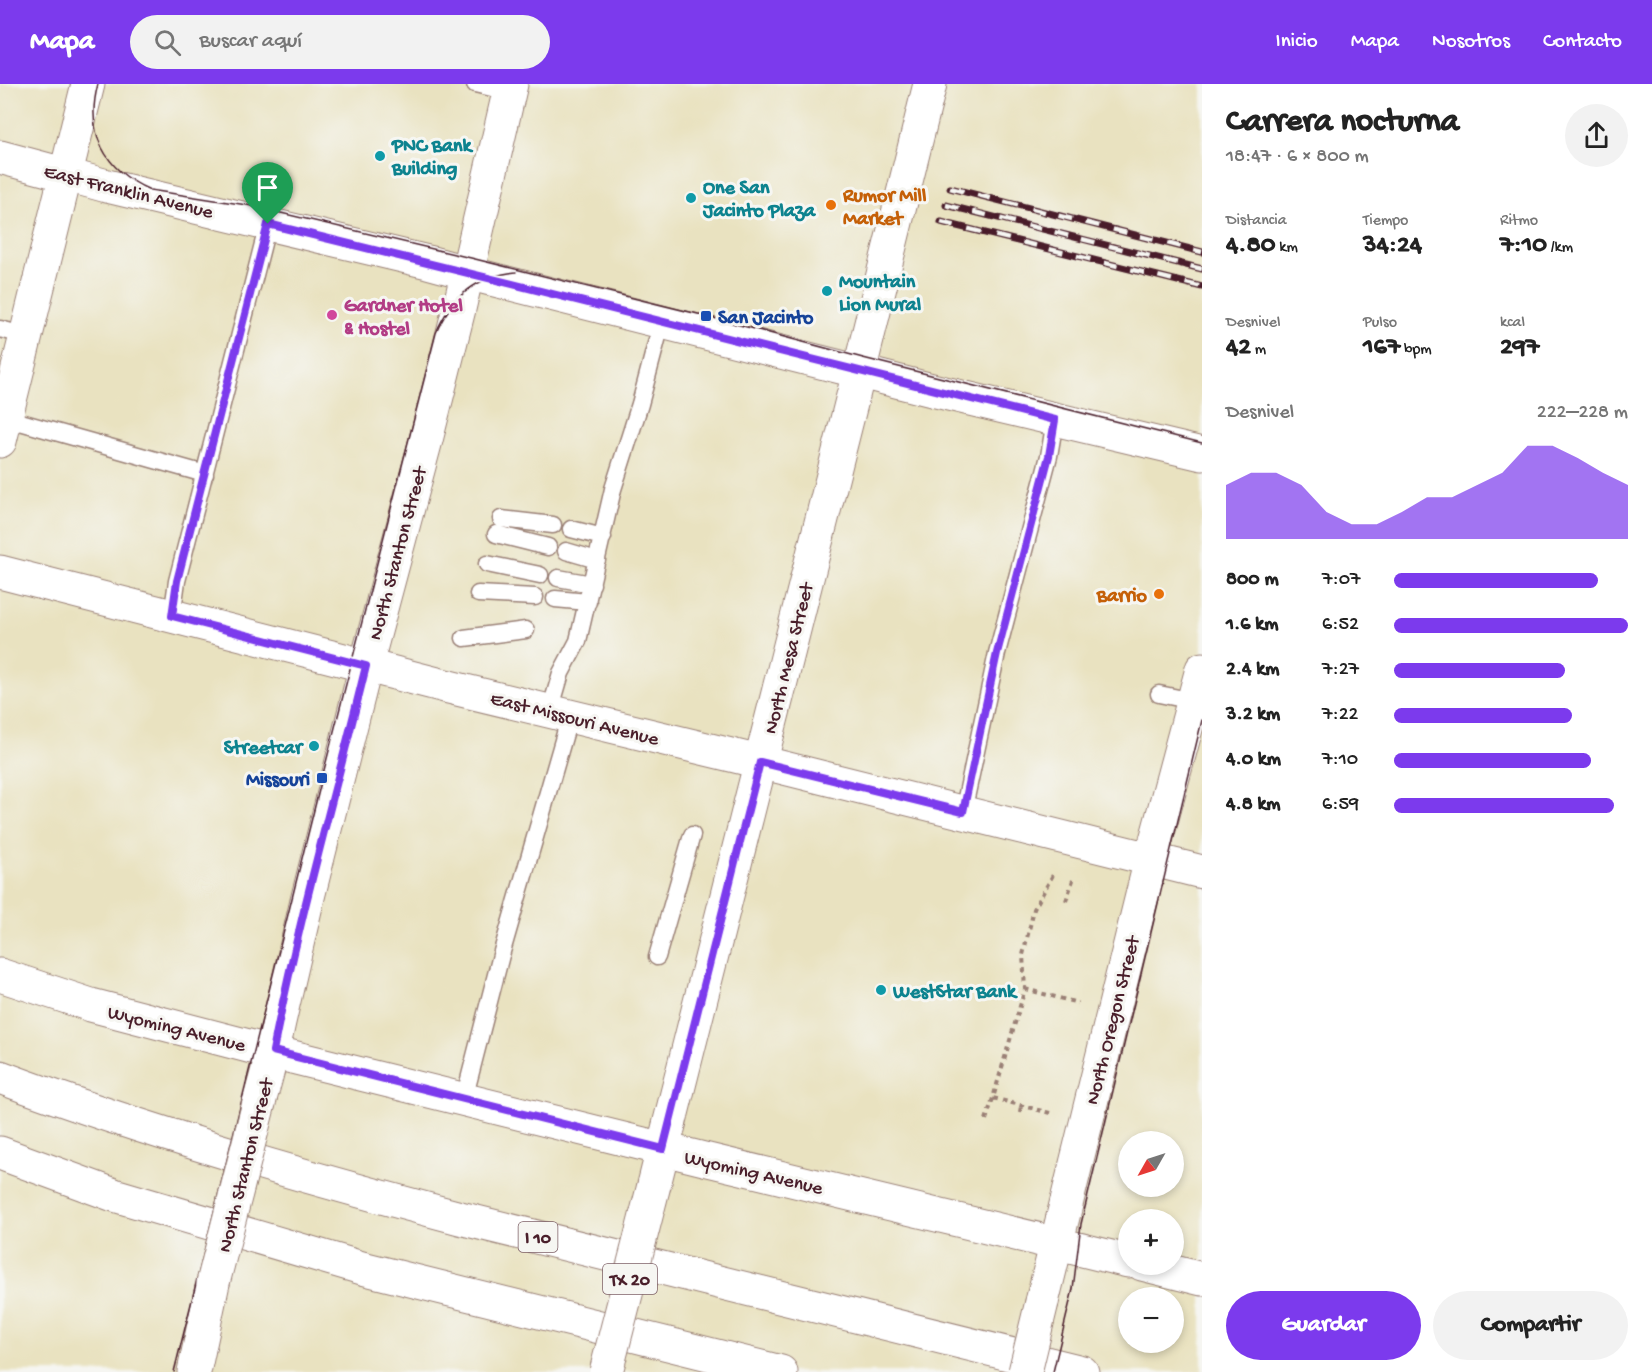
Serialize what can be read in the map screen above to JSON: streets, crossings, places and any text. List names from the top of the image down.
{
  "streets": {
    "main road": [
      "East Franklin Avenue",
      "North Stanton Street",
      "North Mesa Street",
      "East Missouri Avenue",
      "North Oregon Street",
      "Wyoming Avenue",
      "I 10",
      "TX 20"
    ]
  },
  "crossings": [
    ["East Franklin Avenue", "North Stanton Street"],
    ["East Franklin Avenue", "North Mesa Street"],
    ["North Stanton Street", "East Missouri Avenue"],
    ["North Stanton Street", "Wyoming Avenue"],
    ["North Mesa Street", "East Missouri Avenue"],
    ["North Mesa Street", "Wyoming Avenue"],
    ["East Missouri Avenue", "North Oregon Street"],
    ["North Oregon Street", "Wyoming Avenue"]
  ],
  "places": {
    "other": [
      "PNC Bank Building",
      "One San Jacinto Plaza",
      "Rumor Mill Market",
      "Mountain Lion Mural",
      "Gardner Hotel & Hostel",
      "Barrio",
      "Streetcar",
      "WestStar Bank"
    ],
    "transit": ["San Jacinto", "Missouri"]
  },
  "north": "bottom left",
  "page": {
    "header": "Mapa",
    "search": "Buscar aquí",
    "nav": [
      "Inicio",
      "Mapa",
      "Nosotros",
      "Contacto"
    ],
    "heading": ["Carrera nocturna", "18:47 · 6 × 800 m"],
    "stats": [
      ["Distancia", "4.80 km"],
      ["Tiempo", "34:24"],
      ["Ritmo", "7:10 /km"],
      ["Desnivel", "42 m"],
      ["Pulso", "167 bpm"],
      ["kcal", "297"]
    ],
    "chart": ["Desnivel", "222–228 m"],
    "list": [
      {
        "name": "800 m",
        "note": "7:07"
      },
      {
        "name": "1.6 km",
        "note": "6:52"
      },
      {
        "name": "2.4 km",
        "note": "7:27"
      },
      {
        "name": "3.2 km",
        "note": "7:22"
      },
      {
        "name": "4.0 km",
        "note": "7:10"
      },
      {
        "name": "4.8 km",
        "note": "6:59"
      }
    ],
    "map_buttons": ["+", "−"],
    "buttons": ["Guardar", "Compartir"]
  }
}
